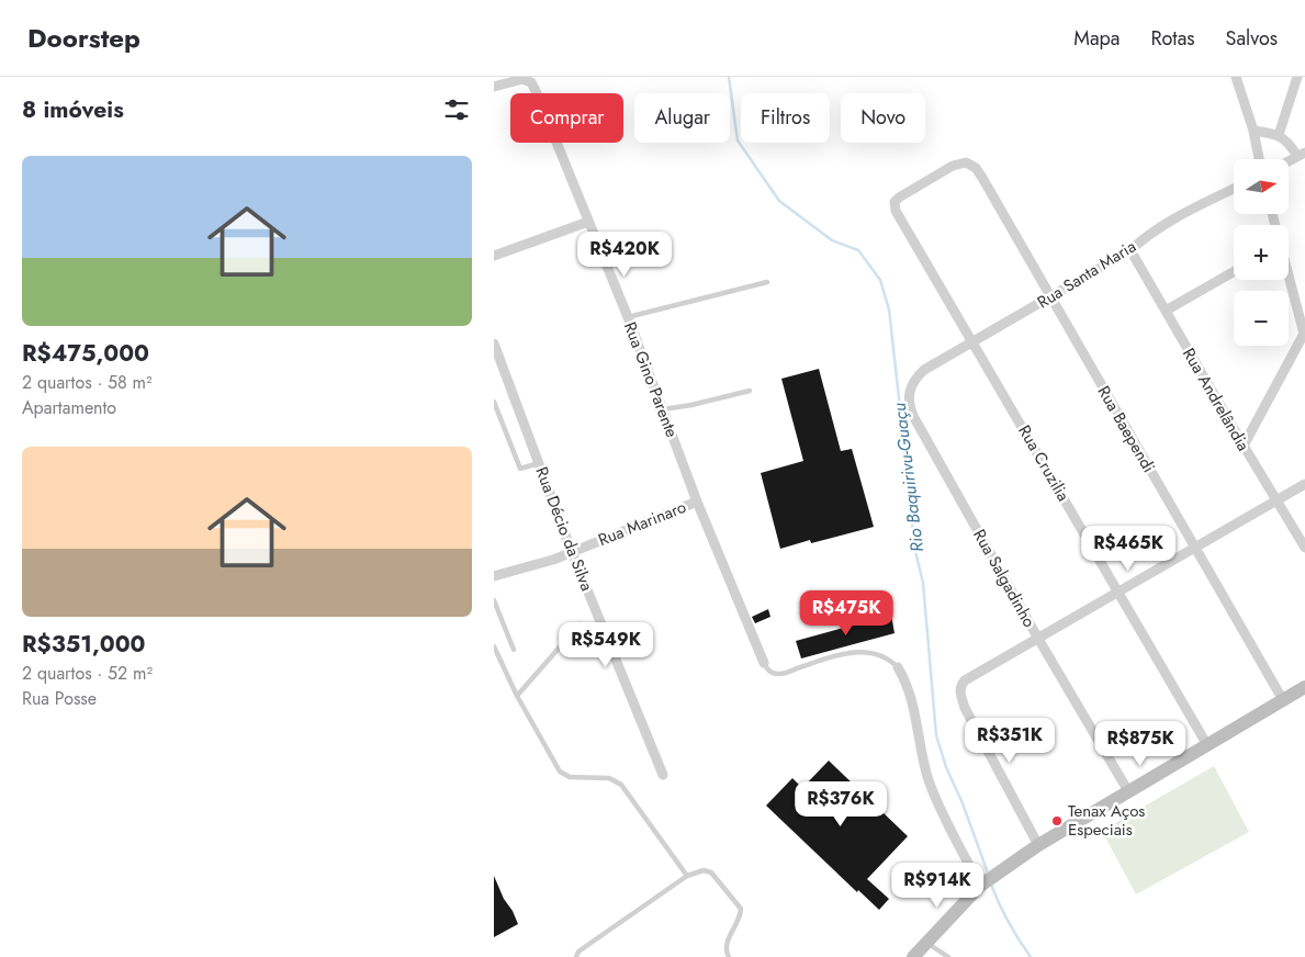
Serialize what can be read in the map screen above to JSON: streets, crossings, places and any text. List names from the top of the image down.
{
  "streets": {
    "street": [
      "Rua Santa Maria",
      "Rua Gino Parente",
      "Rua Andrelândia",
      "Rua Baependi",
      "Rua Cruzilia",
      "Rua Marinaro",
      "Rua Décio da Silva",
      "Rua Salgadinho"
    ]
  },
  "crossings": [
    ["Rua Santa Maria", "Rua Andrelândia"],
    ["Rua Santa Maria", "Rua Baependi"],
    ["Rua Santa Maria", "Rua Cruzilia"],
    ["Rua Santa Maria", "Rua Salgadinho"],
    ["Rua Gino Parente", "Rua Marinaro"],
    ["Rua Baependi", "Rua Cruzilia"],
    ["Rua Marinaro", "Rua Décio da Silva"]
  ],
  "water": ["Rio Baquirivu-Guaçu"],
  "places": ["Tenax Aços Especiais"],
  "north": "right",
  "page": {
    "header": "Doorstep",
    "nav": ["Mapa", "Rotas", "Salvos"],
    "heading": "8 imóveis",
    "chip": [
      "Comprar",
      "Alugar",
      "Filtros",
      "Novo"
    ],
    "list": [
      {
        "name": "R$475,000",
        "note": "2 quartos · 58 m² · Apartamento"
      },
      {
        "name": "R$351,000",
        "note": "2 quartos · 52 m² · Rua Posse"
      }
    ],
    "map_buttons": ["+", "−"],
    "price": [
      "R$420K",
      "R$465K",
      "R$475K",
      "R$549K",
      "R$351K",
      "R$875K",
      "R$376K",
      "R$914K"
    ]
  }
}
